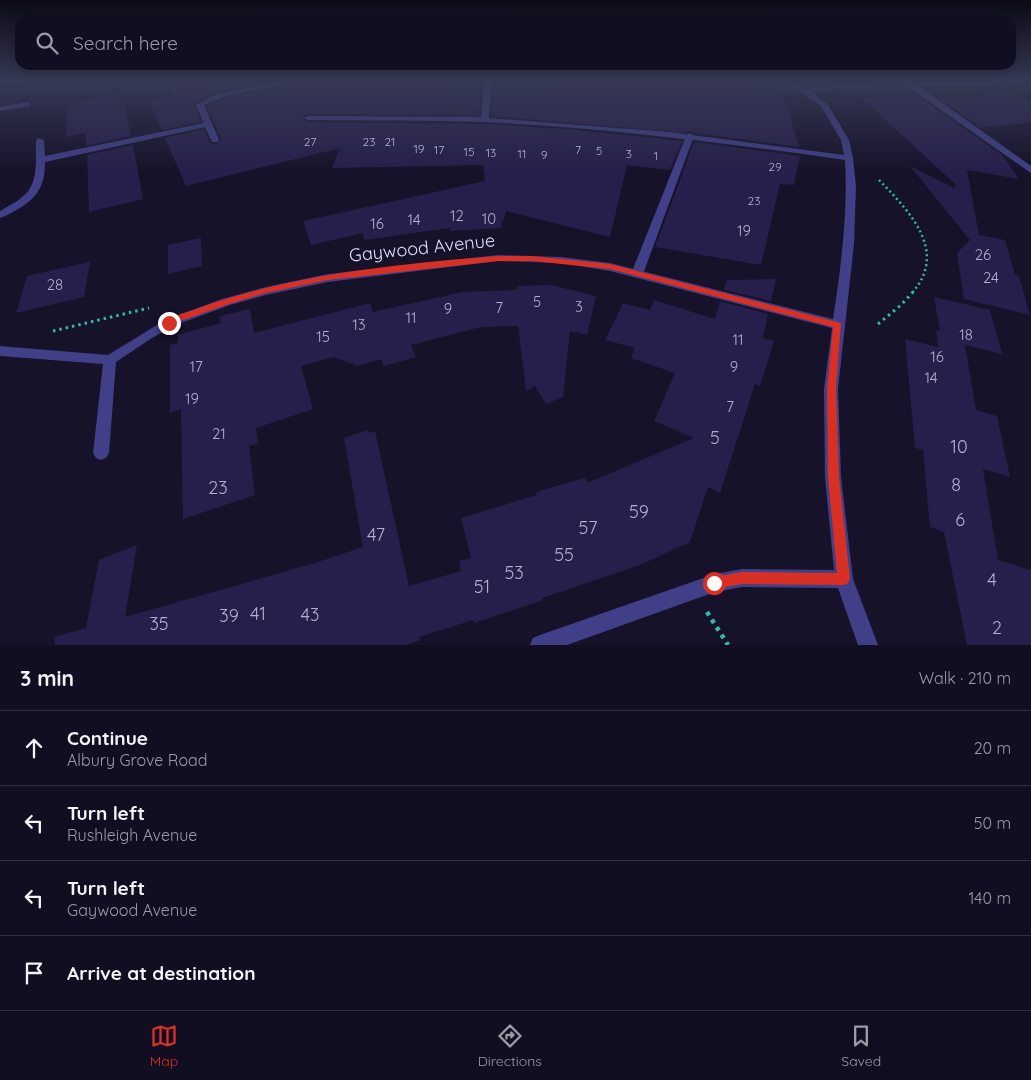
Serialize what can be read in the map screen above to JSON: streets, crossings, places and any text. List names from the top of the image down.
{
  "streets": {
    "street": ["Gaywood Avenue"]
  },
  "house_numbers": [
    "27",
    "23",
    "21",
    "19",
    "17",
    "7",
    "5",
    "15",
    "13",
    "11",
    "3",
    "9",
    "1",
    "29",
    "23",
    "12",
    "10",
    "14",
    "16",
    "19",
    "26",
    "24",
    "28",
    "5",
    "3",
    "7",
    "9",
    "11",
    "13",
    "18",
    "15",
    "11",
    "16",
    "17",
    "9",
    "14",
    "19",
    "7",
    "21",
    "5",
    "10",
    "8",
    "23",
    "59",
    "6",
    "57",
    "47",
    "55",
    "53",
    "4",
    "51",
    "41",
    "43",
    "39",
    "35",
    "2"
  ],
  "page": {
    "search": "Search here",
    "heading": ["3 min", "Walk · 210 m"],
    "list": [
      ["Continue", "Albury Grove Road", "20 m"],
      ["Turn left", "Rushleigh Avenue", "50 m"],
      ["Turn left", "Gaywood Avenue", "140 m"],
      "Arrive at destination"
    ],
    "nav": ["Map", "Directions", "Saved"]
  }
}
